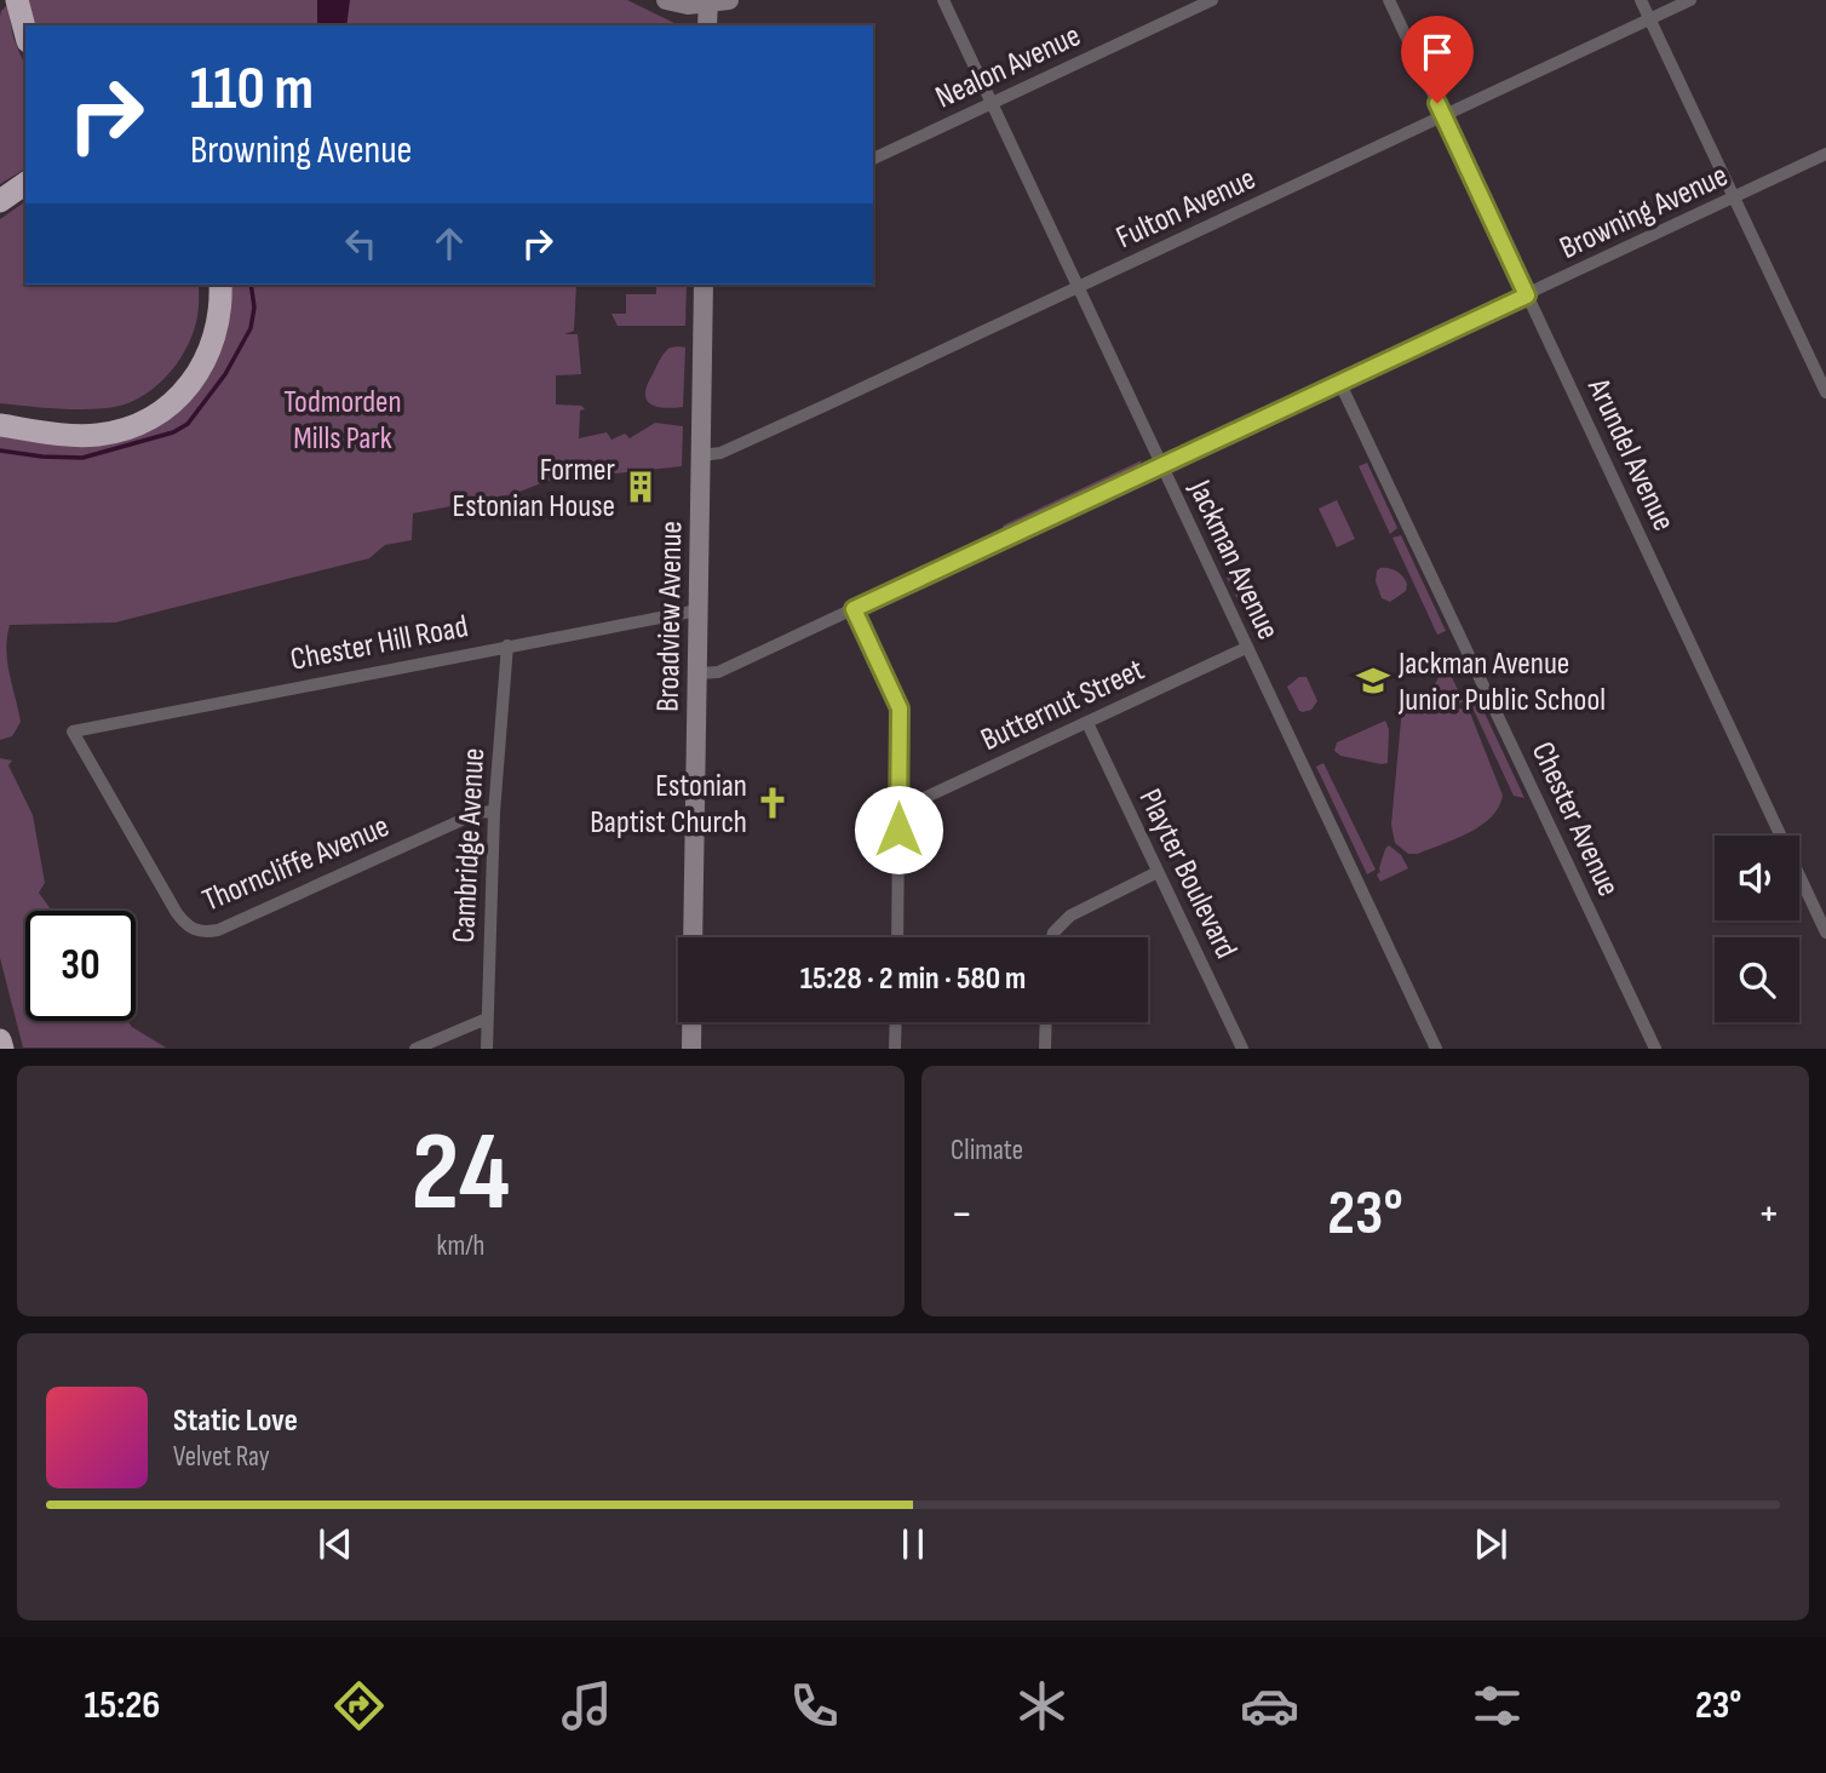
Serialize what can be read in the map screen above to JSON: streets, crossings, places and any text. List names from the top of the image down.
{
  "streets": {
    "main road": ["Broadview Avenue"],
    "street": [
      "Nealon Avenue",
      "Fulton Avenue",
      "Browning Avenue",
      "Arundel Avenue",
      "Jackman Avenue",
      "Chester Hill Road",
      "Butternut Street",
      "Chester Avenue",
      "Cambridge Avenue",
      "Thorncliffe Avenue",
      "Playter Boulevard"
    ]
  },
  "crossings": [
    ["Nealon Avenue", "Jackman Avenue"],
    ["Fulton Avenue", "Arundel Avenue"],
    ["Fulton Avenue", "Jackman Avenue"],
    ["Fulton Avenue", "Broadview Avenue"],
    ["Browning Avenue", "Arundel Avenue"],
    ["Browning Avenue", "Jackman Avenue"],
    ["Browning Avenue", "Broadview Avenue"],
    ["Browning Avenue", "Chester Avenue"],
    ["Jackman Avenue", "Butternut Street"],
    ["Broadview Avenue", "Chester Hill Road"],
    ["Chester Hill Road", "Cambridge Avenue"],
    ["Chester Hill Road", "Thorncliffe Avenue"],
    ["Butternut Street", "Playter Boulevard"],
    ["Cambridge Avenue", "Thorncliffe Avenue"]
  ],
  "parks": ["Todmorden Mills Park"],
  "places": {
    "building": ["Former Estonian House"],
    "school or university": ["Jackman Avenue Junior Public School"],
    "church": ["Estonian Baptist Church"]
  },
  "page": {
    "turn": ["110 m", "Browning Avenue"],
    "limit": "30",
    "trip": "15:28 · 2 min · 580 m",
    "tile": [
      ["24", "km/h"],
      "Climate"
    ],
    "heat": ["−", "23°", "+"],
    "song": ["Static Love", "Velvet Ray"],
    "tabs": ["15:26", "23°"]
  }
}
